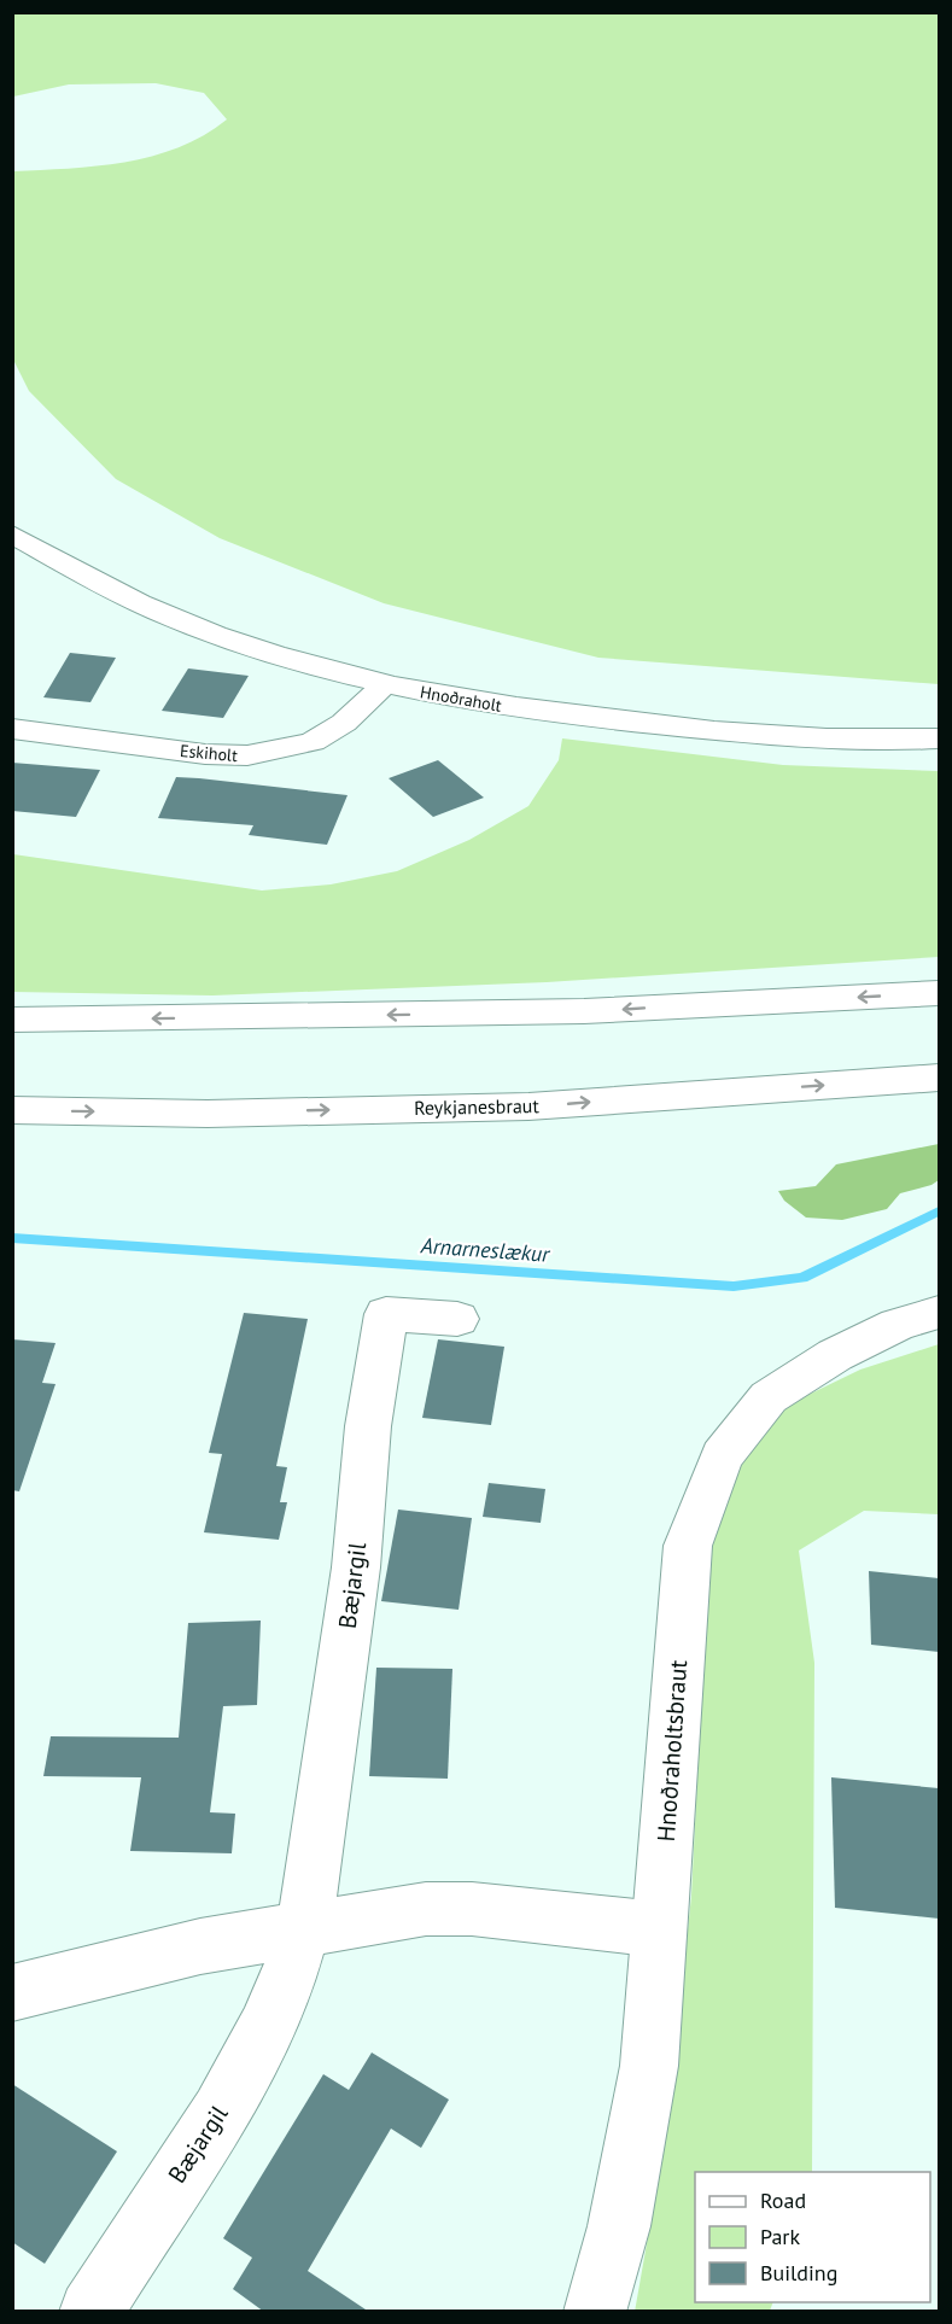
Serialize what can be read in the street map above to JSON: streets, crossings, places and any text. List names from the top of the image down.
{
  "streets": {
    "main road": [
      "Hnoðraholt",
      "Eskiholt",
      "Reykjanesbraut",
      "Bæjargil",
      "Hnoðraholtsbraut"
    ]
  },
  "crossings": [
    ["Hnoðraholt", "Eskiholt"]
  ],
  "water": ["Arnarneslækur"],
  "legend": ["Road", "Park", "Building"]
}
